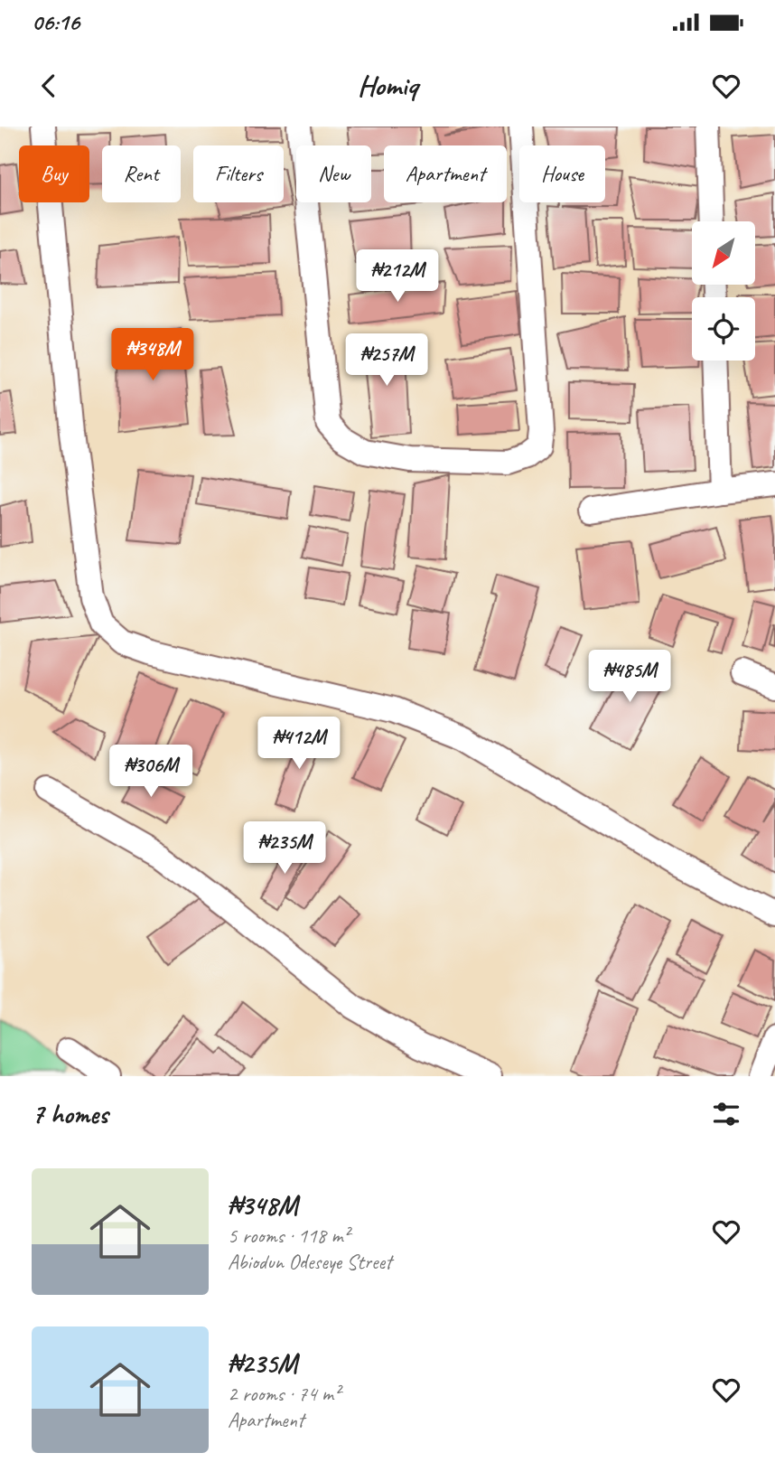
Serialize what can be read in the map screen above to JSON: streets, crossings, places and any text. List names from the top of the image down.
{
  "north": "bottom left",
  "page": {
    "status": "06:16",
    "header": "Homiq",
    "chip": [
      "Buy",
      "Rent",
      "Filters",
      "New",
      "Apartment",
      "House"
    ],
    "price": [
      "₦212M",
      "₦348M",
      "₦257M",
      "₦485M",
      "₦412M",
      "₦306M",
      "₦235M"
    ],
    "heading": "7 homes",
    "list": [
      {
        "name": "₦348M",
        "note": "5 rooms · 118 m² · Abiodun Odeseye Street"
      },
      {
        "name": "₦235M",
        "note": "2 rooms · 74 m² · Apartment"
      }
    ]
  }
}
